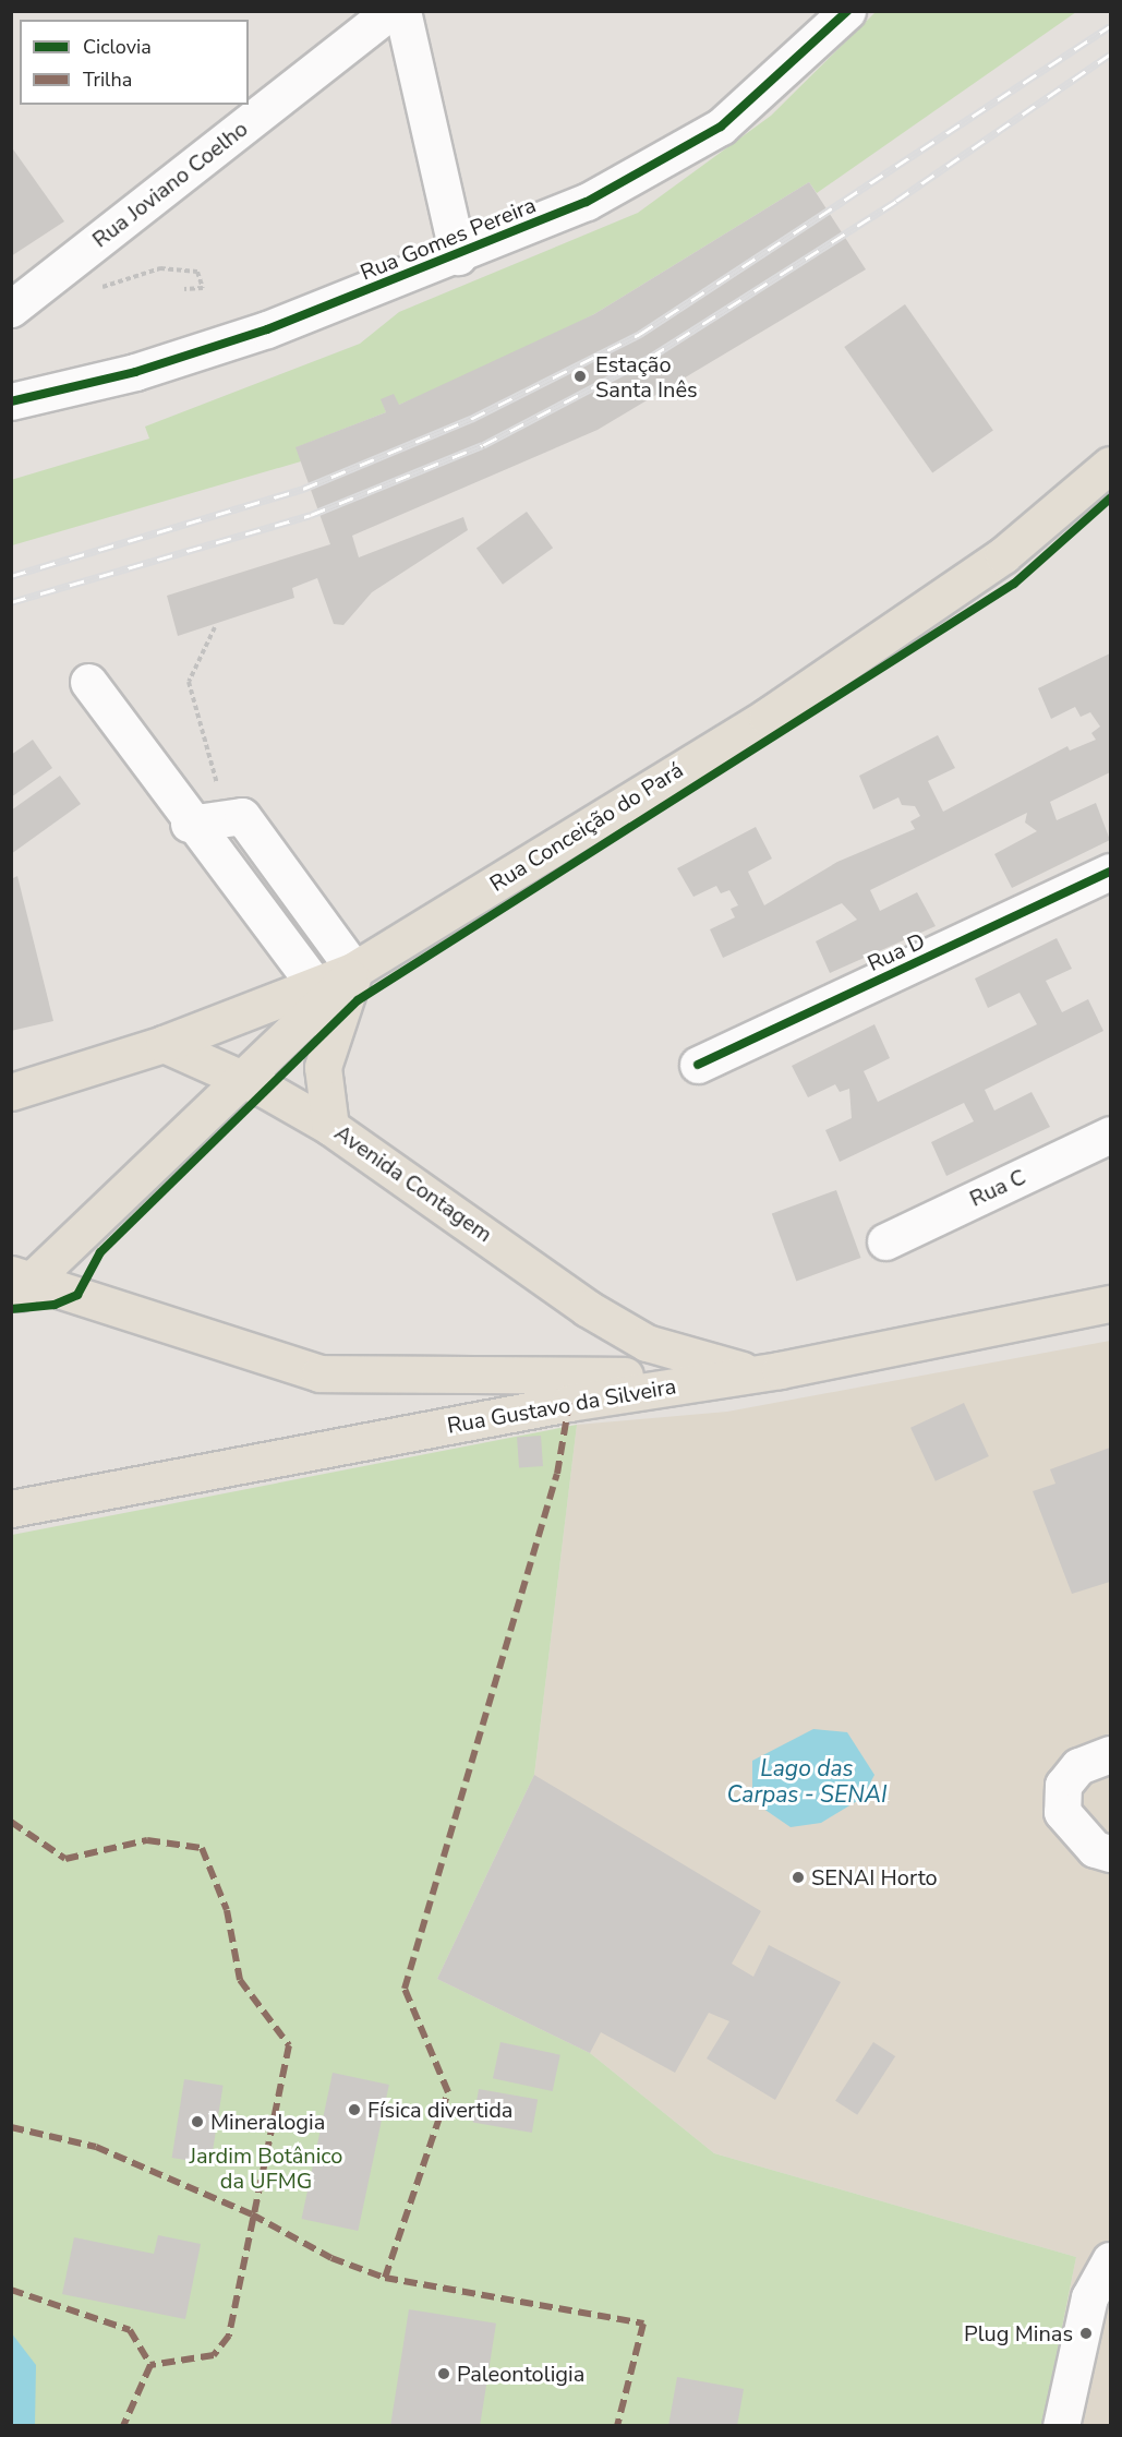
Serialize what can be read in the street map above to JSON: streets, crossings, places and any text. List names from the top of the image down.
{
  "streets": {
    "main road": ["Rua Conceição do Pará", "Avenida Contagem", "Rua Gustavo da Silveira"],
    "street": [
      "Rua Joviano Coelho",
      "Rua Gomes Pereira",
      "Rua D",
      "Rua C"
    ]
  },
  "crossings": [
    ["Rua Conceição do Pará", "Avenida Contagem"],
    ["Avenida Contagem", "Rua Gustavo da Silveira"]
  ],
  "water": ["Lago das Carpas - SENAI"],
  "parks": ["Jardim Botânico da UFMG"],
  "places": [
    "Estação Santa Inês",
    "SENAI Horto",
    "Física divertida",
    "Mineralogia",
    "Plug Minas",
    "Paleontoligia"
  ],
  "legend": ["Ciclovia", "Trilha"]
}
